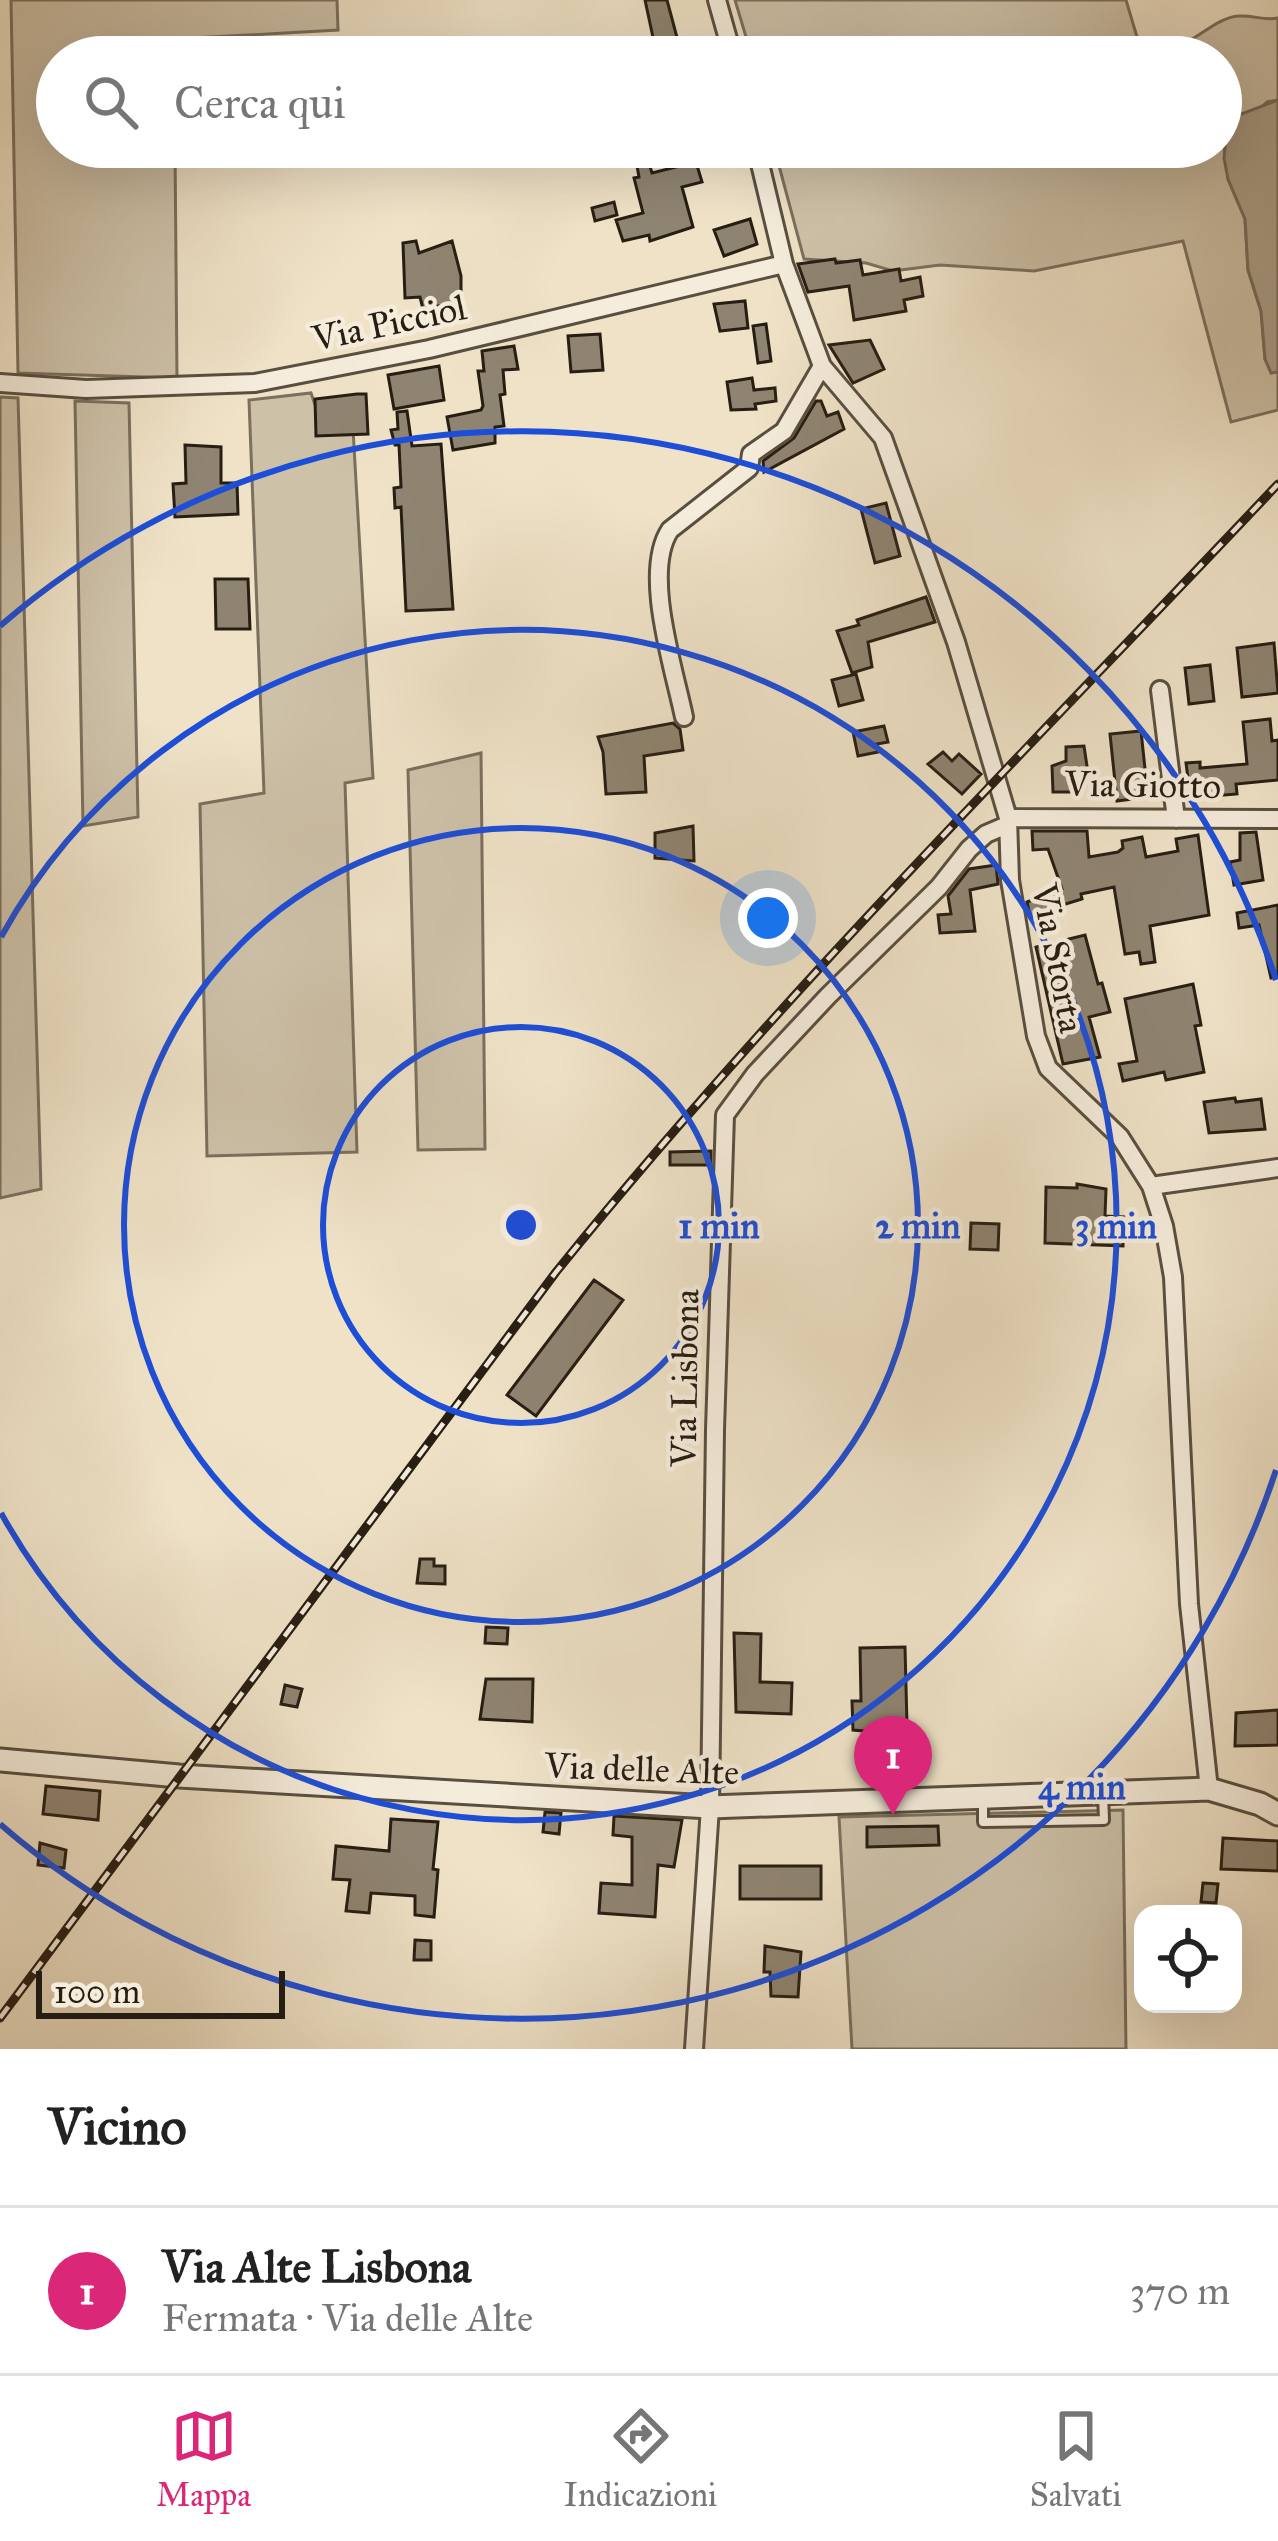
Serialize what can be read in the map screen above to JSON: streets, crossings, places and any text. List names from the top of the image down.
{
  "streets": {
    "street": [
      "Via Picciol",
      "Via Giotto",
      "Via Storta",
      "Via Lisbona",
      "Via delle Alte"
    ]
  },
  "crossings": [
    ["Via Picciol", "Via Storta"],
    ["Via Giotto", "Via Storta"],
    ["Via Giotto", "Via Lisbona"],
    ["Via Storta", "Via Lisbona"],
    ["Via Storta", "Via delle Alte"],
    ["Via Lisbona", "Via delle Alte"]
  ],
  "scale_bar": "100 m",
  "page": {
    "search": "Cerca qui",
    "pins": "1",
    "scale": "100 m",
    "heading": "Vicino",
    "list": [
      {
        "mark": "1",
        "name": "Via Alte Lisbona",
        "note": "Fermata · Via delle Alte",
        "value": "370 m"
      }
    ],
    "nav": ["Mappa", "Indicazioni", "Salvati"]
  },
  "rings": [
    "1 min",
    "2 min",
    "3 min",
    "4 min"
  ]
}
